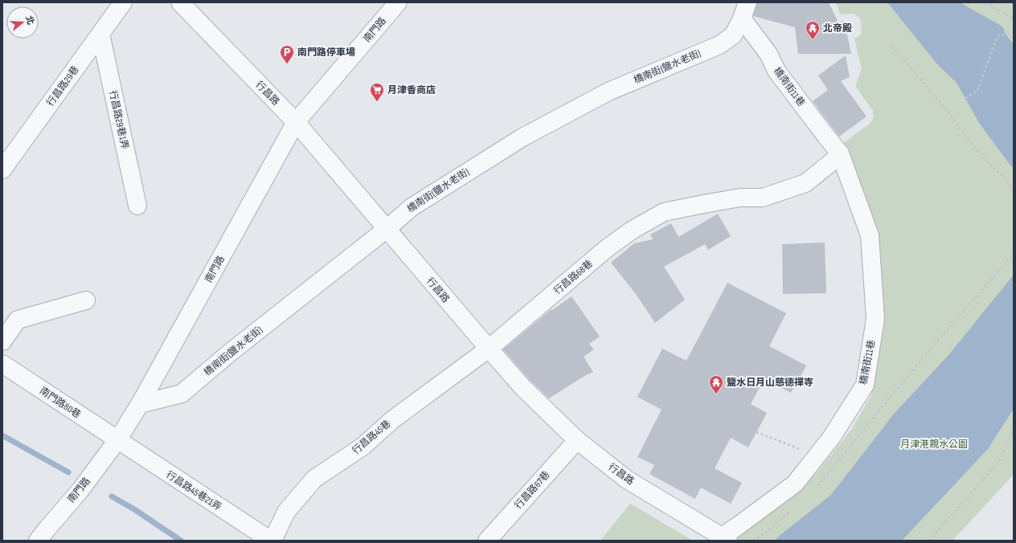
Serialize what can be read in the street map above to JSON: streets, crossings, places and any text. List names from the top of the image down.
{
  "streets": {
    "street": [
      "南門路",
      "橋南街(鹽水老街)",
      "行昌路29巷",
      "橋南街11巷",
      "行昌路",
      "行昌路29巷1弄",
      "行昌路68巷",
      "南門路80巷",
      "行昌路45巷",
      "行昌路67巷",
      "行昌路45巷21弄"
    ]
  },
  "crossings": [
    ["南門路", "橋南街(鹽水老街)"],
    ["南門路", "行昌路"],
    ["南門路", "南門路80巷"],
    ["南門路", "行昌路45巷21弄"],
    ["橋南街(鹽水老街)", "橋南街11巷"],
    ["橋南街(鹽水老街)", "行昌路"],
    ["行昌路29巷", "行昌路29巷1弄"],
    ["橋南街11巷", "行昌路"],
    ["橋南街11巷", "行昌路68巷"],
    ["行昌路", "行昌路68巷"],
    ["行昌路", "行昌路45巷"],
    ["行昌路", "行昌路67巷"],
    ["行昌路68巷", "行昌路45巷"],
    ["南門路80巷", "行昌路45巷21弄"],
    ["行昌路45巷", "行昌路45巷21弄"]
  ],
  "parks": ["月津港親水公園"],
  "places": {
    "temple": ["北帝殿", "鹽水日月山慈德禪寺"],
    "parking": ["南門路停車場"],
    "supermarket": ["月津香商店"]
  },
  "north": "right"
}
